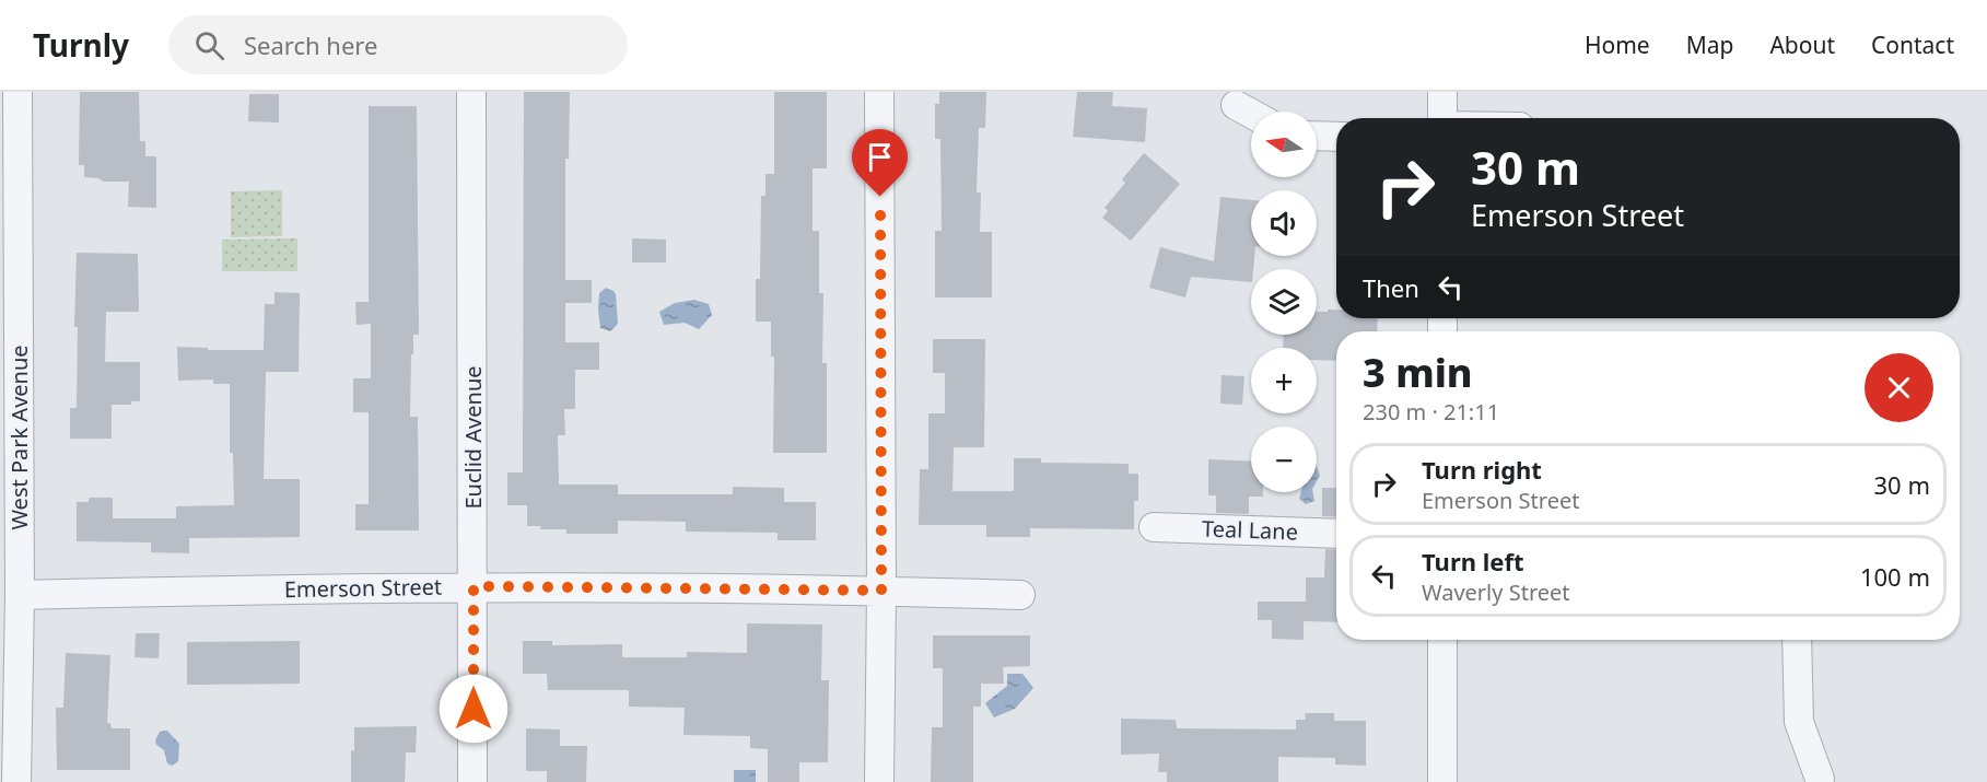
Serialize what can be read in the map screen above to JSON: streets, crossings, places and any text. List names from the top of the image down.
{
  "streets": {
    "street": [
      "West Park Avenue",
      "Euclid Avenue",
      "Teal Lane",
      "Emerson Street"
    ]
  },
  "crossings": [
    ["West Park Avenue", "Emerson Street"],
    ["Euclid Avenue", "Emerson Street"]
  ],
  "north": "left",
  "page": {
    "header": "Turnly",
    "search": "Search here",
    "nav": [
      "Home",
      "Map",
      "About",
      "Contact"
    ],
    "map_buttons": ["+", "−"],
    "turn": ["30 m", "Emerson Street"],
    "then": "Then",
    "heading": ["3 min", "230 m · 21:11"],
    "list": [
      {
        "name": "Turn right",
        "note": "Emerson Street",
        "value": "30 m"
      },
      {
        "name": "Turn left",
        "note": "Waverly Street",
        "value": "100 m"
      }
    ]
  }
}
